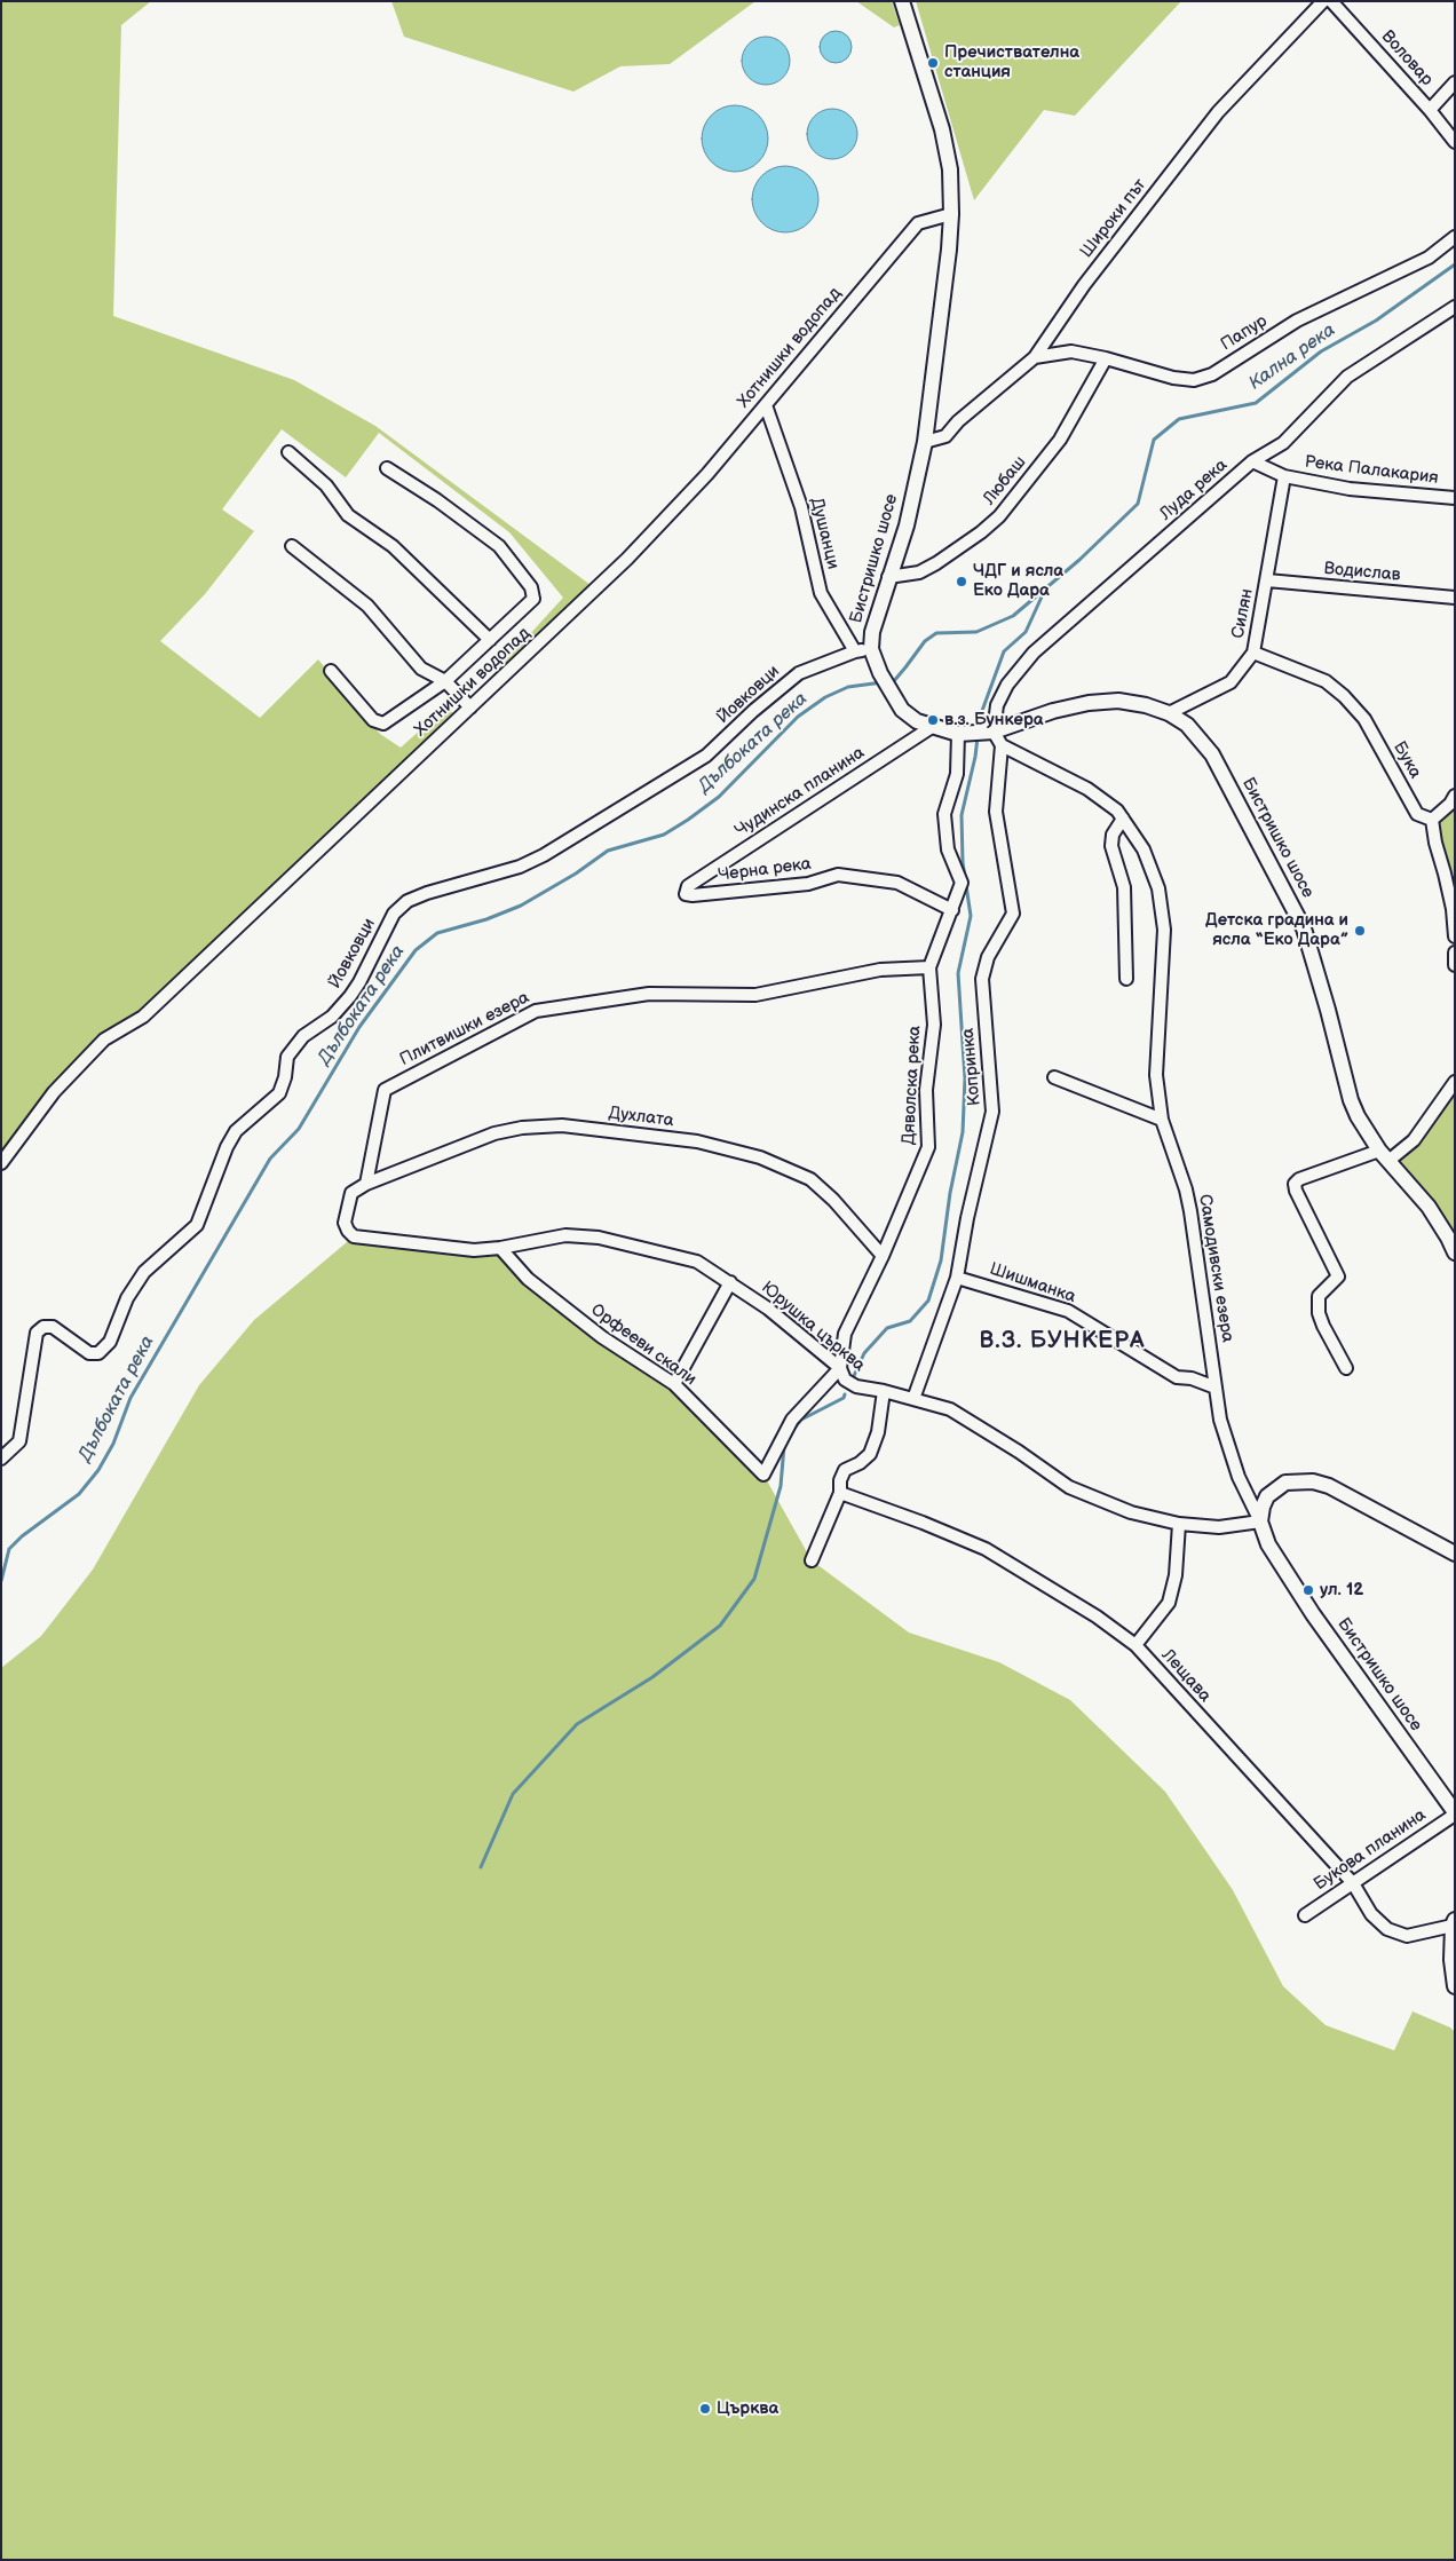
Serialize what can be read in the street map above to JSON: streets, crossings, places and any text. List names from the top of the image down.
{
  "streets": {
    "street": [
      "Воловар",
      "Широки път",
      "Папур",
      "Хотнишки водопад",
      "Река Палакария",
      "Любаш",
      "Луда река",
      "Душанци",
      "Бистришко шосе",
      "Водислав",
      "Силян",
      "Йовковци",
      "Бука",
      "Чудинска планина",
      "Черна река",
      "Плитвишки езера",
      "Копринка",
      "Дяволска река",
      "Духлата",
      "Самодивски езера",
      "Шишманка",
      "Юрушка църква",
      "Орфееви скали",
      "Лещава",
      "Букова планина"
    ]
  },
  "crossings": [
    ["Широки път", "Папур"],
    ["Широки път", "Бистришко шосе"],
    ["Папур", "Любаш"],
    ["Хотнишки водопад", "Душанци"],
    ["Хотнишки водопад", "Бистришко шосе"],
    ["Река Палакария", "Луда река"],
    ["Река Палакария", "Силян"],
    ["Любаш", "Бистришко шосе"],
    ["Луда река", "Бистришко шосе"],
    ["Душанци", "Йовковци"],
    ["Бистришко шосе", "Силян"],
    ["Бистришко шосе", "Чудинска планина"],
    ["Бистришко шосе", "Дяволска река"],
    ["Бистришко шосе", "Самодивски езера"],
    ["Бистришко шосе", "Юрушка църква"],
    ["Бистришко шосе", "Букова планина"],
    ["Водислав", "Силян"],
    ["Силян", "Бука"],
    ["Чудинска планина", "Черна река"],
    ["Черна река", "Дяволска река"],
    ["Плитвишки езера", "Дяволска река"],
    ["Плитвишки езера", "Духлата"],
    ["Плитвишки езера", "Юрушка църква"],
    ["Копринка", "Самодивски езера"],
    ["Копринка", "Шишманка"],
    ["Копринка", "Юрушка църква"],
    ["Дяволска река", "Духлата"],
    ["Дяволска река", "Юрушка църква"],
    ["Дяволска река", "Орфееви скали"],
    ["Духлата", "Юрушка църква"],
    ["Самодивски езера", "Шишманка"],
    ["Самодивски езера", "Юрушка църква"],
    ["Юрушка църква", "Орфееви скали"],
    ["Лещава", "Букова планина"]
  ],
  "districts": ["В.З. БУНКЕРА"],
  "water": ["Кална река", "Дълбоката река"],
  "places": [
    "Пречиствателна станция",
    "ЧДГ и ясла Еко Дара",
    "в.з. Бункера",
    "Детска градина и ясла “Еко Дара”",
    "ул. 12",
    "Църква"
  ]
}
